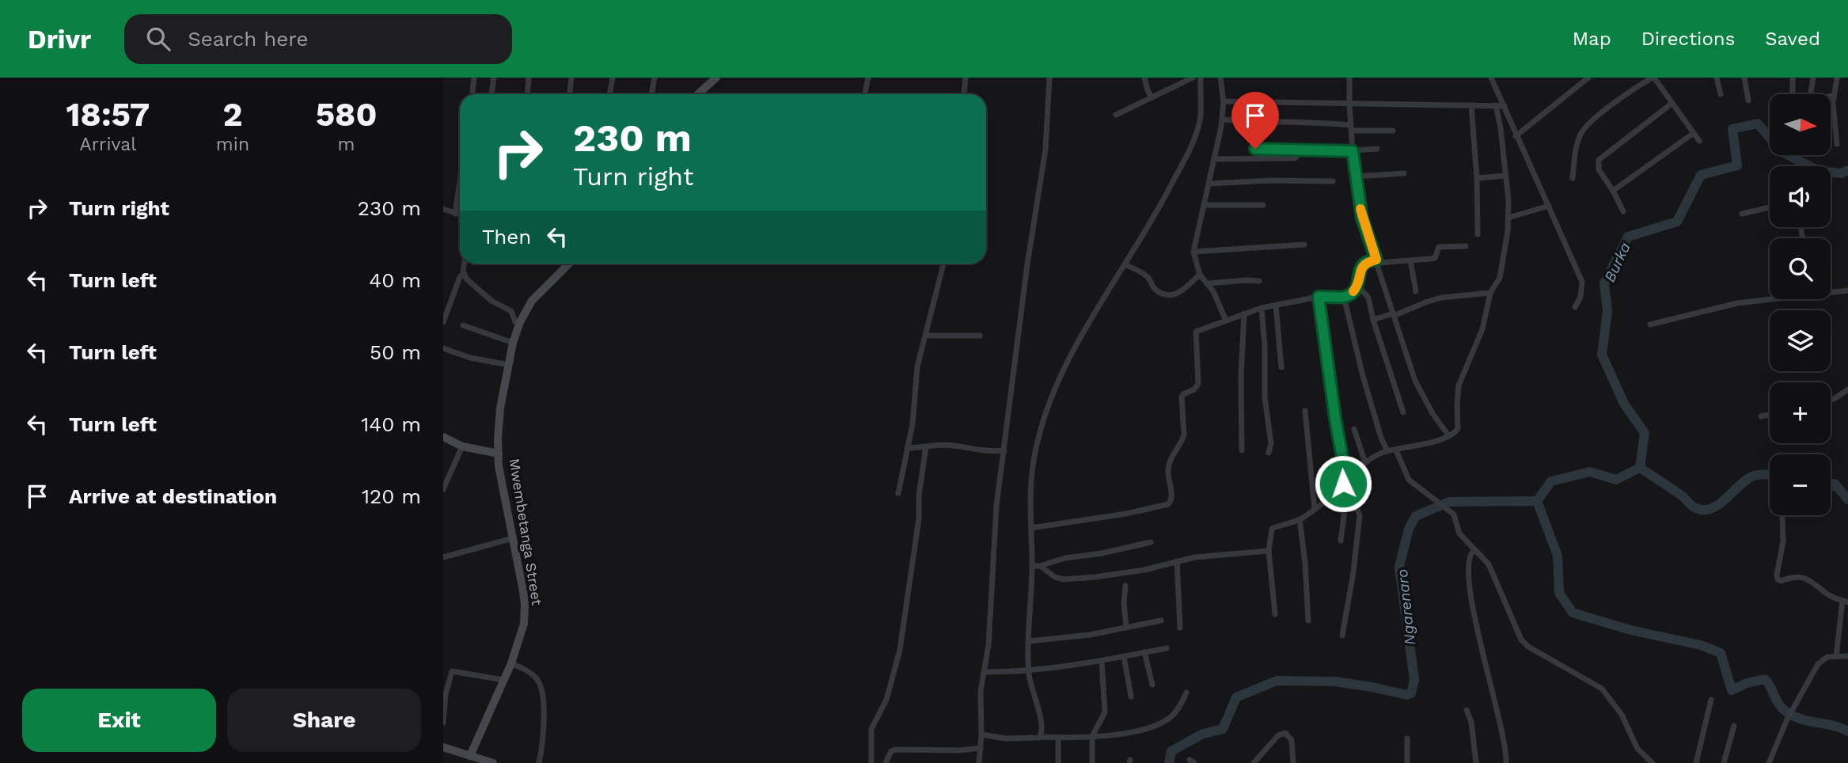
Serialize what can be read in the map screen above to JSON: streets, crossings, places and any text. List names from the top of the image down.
{
  "streets": {
    "street": ["Mwembetanga Street"]
  },
  "water": ["Burka", "Ngarenaro"],
  "north": "right",
  "page": {
    "header": "Drivr",
    "search": "Search here",
    "nav": ["Map", "Directions", "Saved"],
    "eta": [
      "18:57",
      "Arrival",
      "2",
      "min",
      "580",
      "m"
    ],
    "map_buttons": ["+", "−"],
    "turn": ["230 m", "Turn right"],
    "list": [
      {
        "name": "Turn right",
        "value": "230 m"
      },
      {
        "name": "Turn left",
        "value": "40 m"
      },
      {
        "name": "Turn left",
        "value": "50 m"
      },
      {
        "name": "Turn left",
        "value": "140 m"
      },
      {
        "name": "Arrive at destination",
        "value": "120 m"
      }
    ],
    "then": "Then",
    "buttons": ["Exit", "Share"]
  }
}
